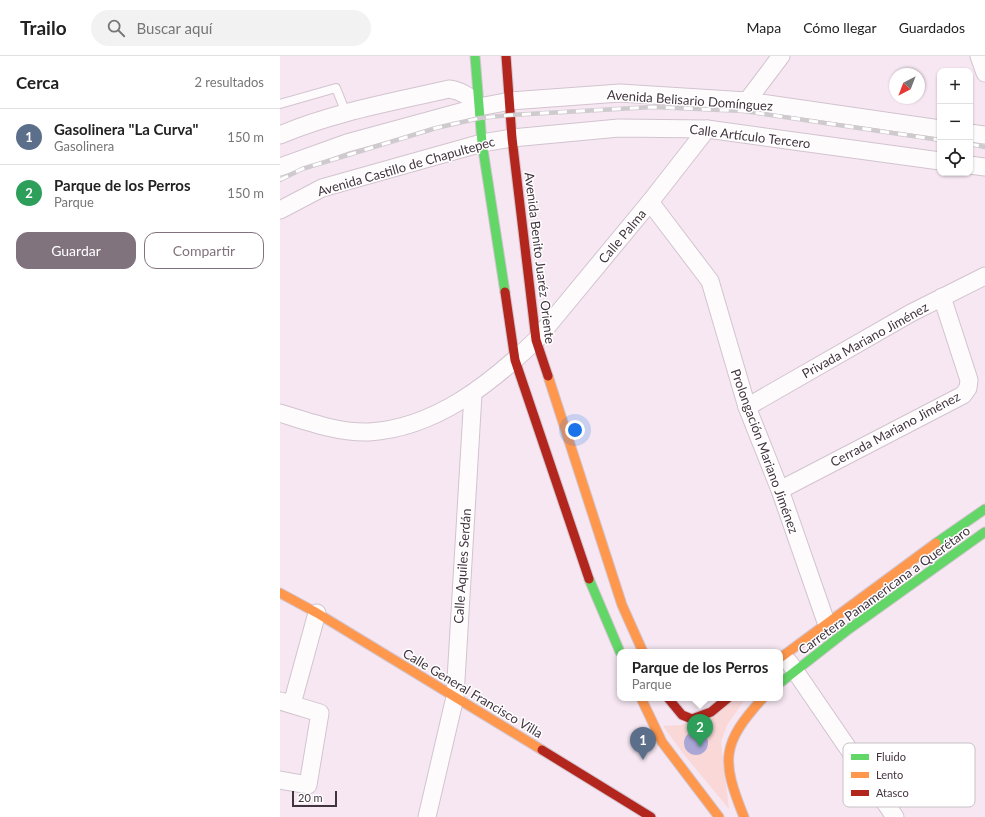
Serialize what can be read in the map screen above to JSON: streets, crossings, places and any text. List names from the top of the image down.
{
  "streets": {
    "main road": ["Avenida Benito Juaréz Oriente", "Carretera Panamericana a Querétaro", "Calle General Francisco Villa"],
    "street": [
      "Avenida Belisario Domínguez",
      "Calle Artículo Tercero",
      "Avenida Castillo de Chapultepec",
      "Calle Palma",
      "Privada Mariano Jiménez",
      "Cerrada Mariano Jiménez",
      "Prolongación Mariano Jiménez",
      "Calle Aquiles Serdán"
    ]
  },
  "crossings": [
    ["Avenida Belisario Domínguez", "Avenida Benito Juaréz Oriente"],
    ["Calle Artículo Tercero", "Avenida Castillo de Chapultepec"],
    ["Calle Artículo Tercero", "Calle Palma"],
    ["Calle Artículo Tercero", "Avenida Benito Juaréz Oriente"],
    ["Avenida Castillo de Chapultepec", "Avenida Benito Juaréz Oriente"],
    ["Calle Palma", "Avenida Benito Juaréz Oriente"],
    ["Calle Palma", "Prolongación Mariano Jiménez"],
    ["Privada Mariano Jiménez", "Cerrada Mariano Jiménez"],
    ["Privada Mariano Jiménez", "Prolongación Mariano Jiménez"],
    ["Cerrada Mariano Jiménez", "Prolongación Mariano Jiménez"],
    ["Prolongación Mariano Jiménez", "Carretera Panamericana a Querétaro"],
    ["Calle Aquiles Serdán", "Calle General Francisco Villa"]
  ],
  "legend": ["Fluido", "Lento", "Atasco"],
  "scale_bar": "20 m",
  "north": "bottom left",
  "page": {
    "header": "Trailo",
    "search": "Buscar aquí",
    "nav": ["Mapa", "Cómo llegar", "Guardados"],
    "heading": ["Cerca", "2 resultados"],
    "map_buttons": ["+", "−"],
    "list": [
      {
        "mark": "1",
        "name": "Gasolinera \"La Curva\"",
        "note": "Gasolinera",
        "value": "150 m"
      },
      {
        "mark": "2",
        "name": "Parque de los Perros",
        "note": "Parque",
        "value": "150 m"
      }
    ],
    "buttons": ["Guardar", "Compartir"],
    "popup": ["Parque de los Perros", "Parque"],
    "pins": ["2", "1"],
    "scale": "20 m"
  }
}
